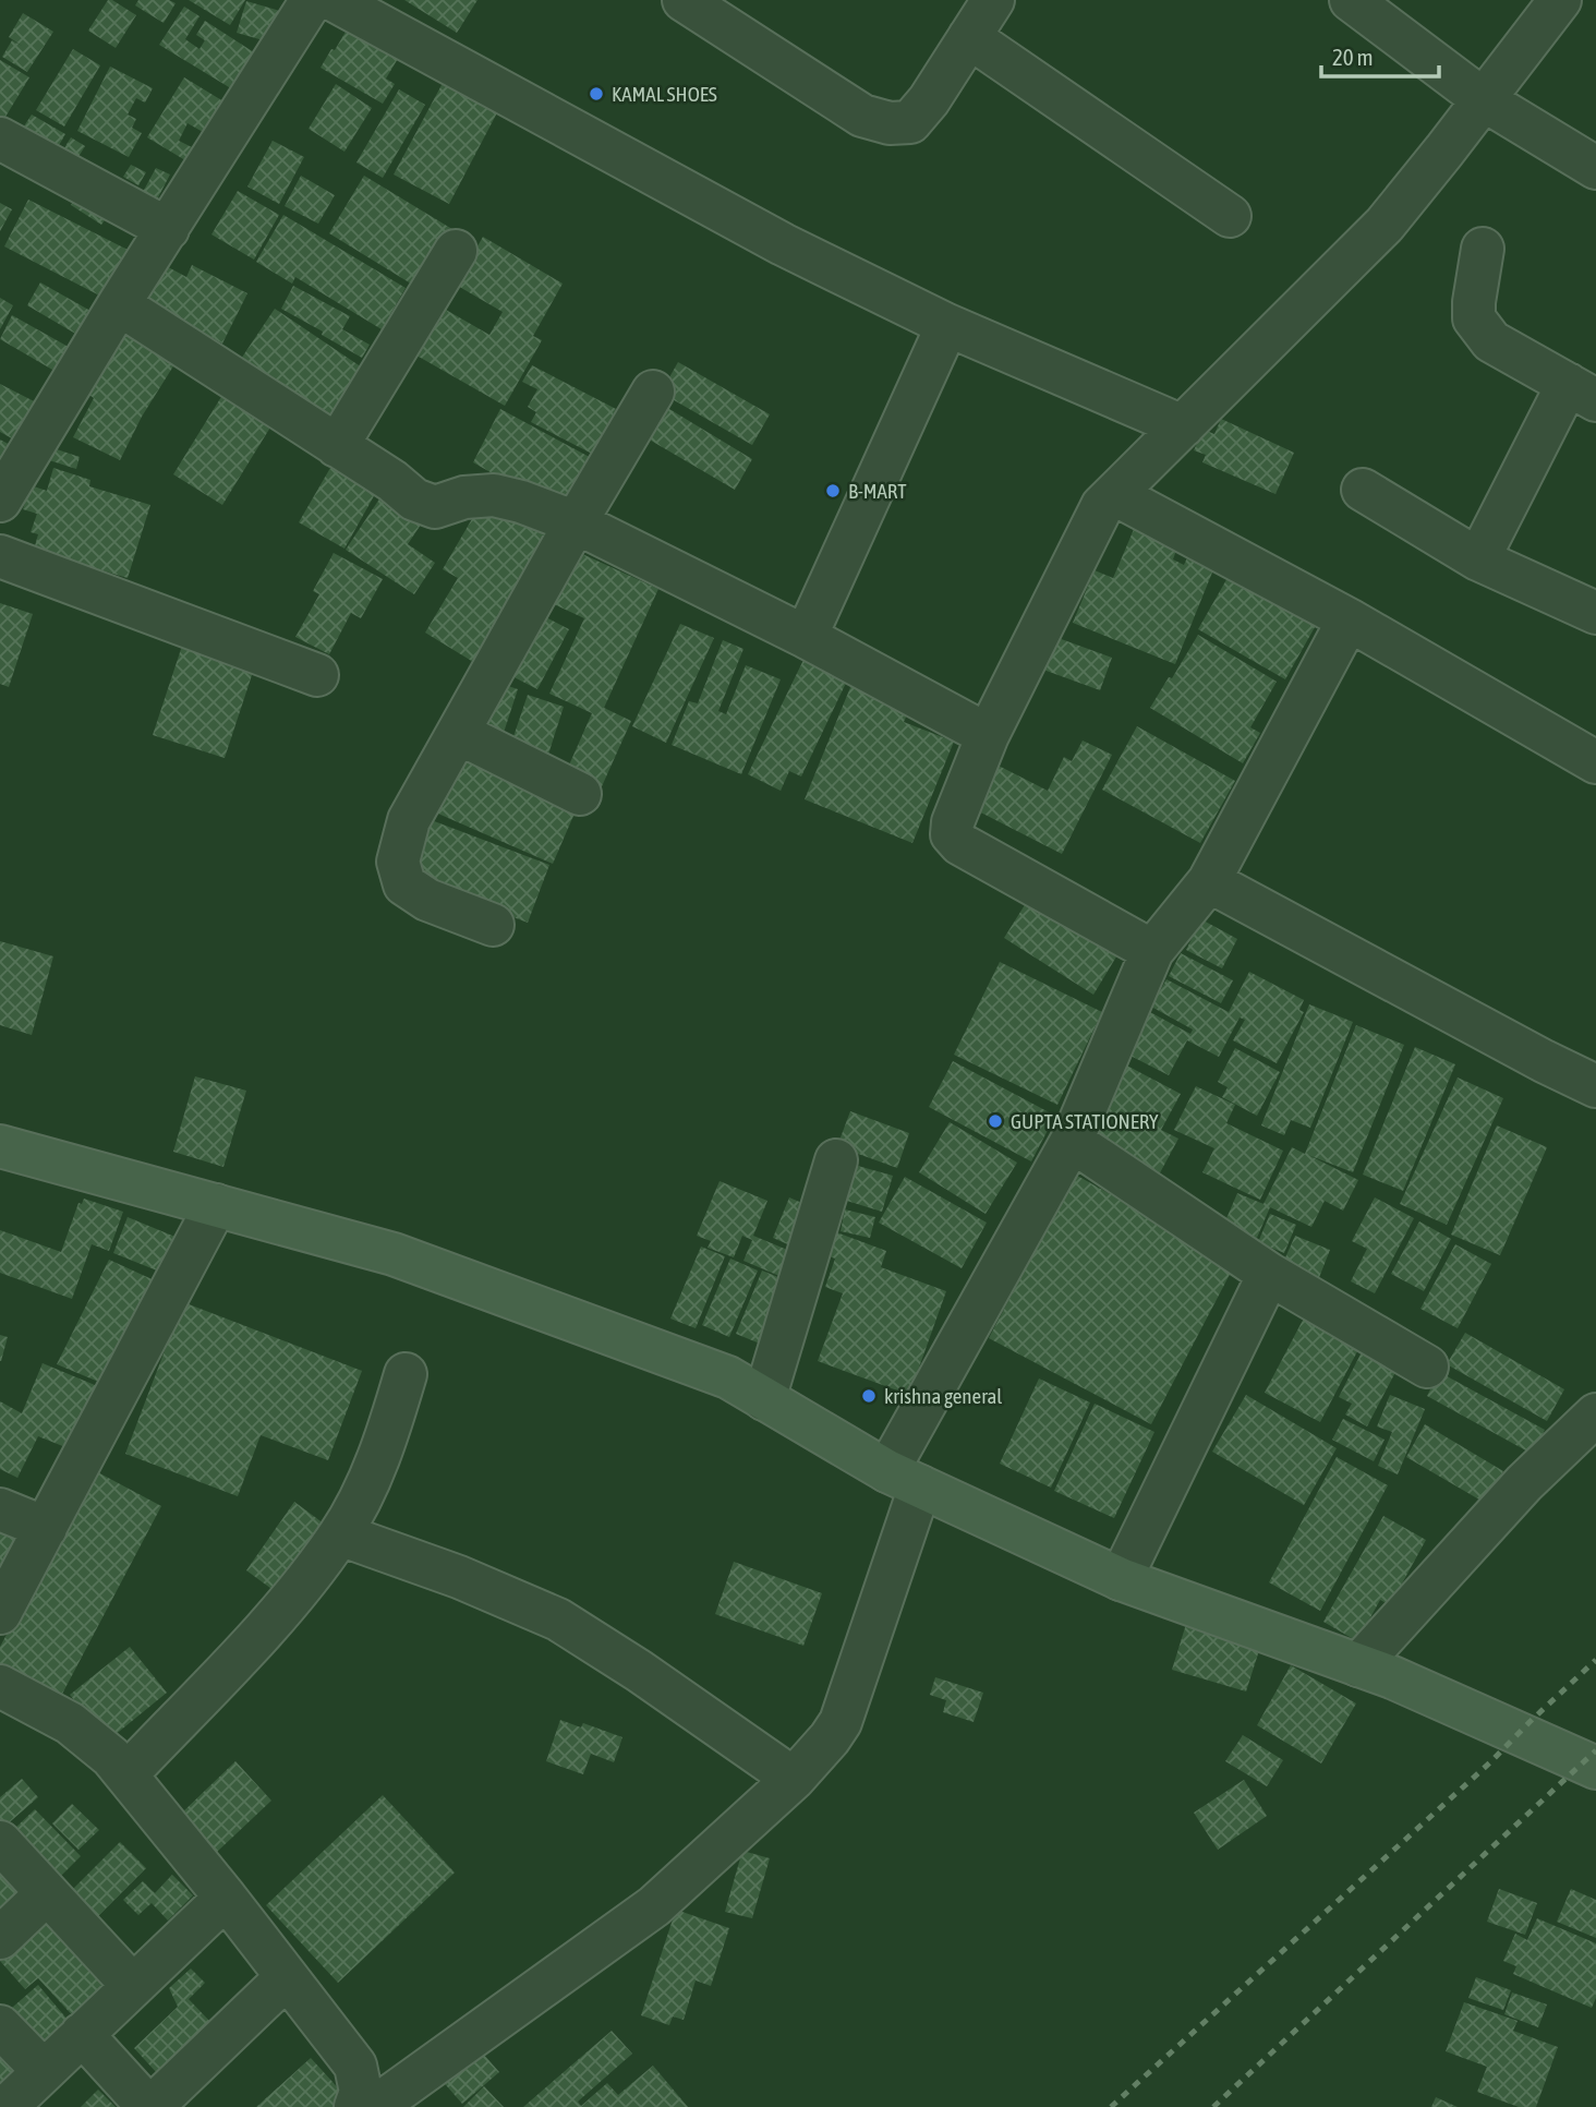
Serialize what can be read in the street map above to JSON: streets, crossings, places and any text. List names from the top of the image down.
{
  "places": [
    "KAMAL SHOES",
    "B-MART",
    "GUPTA STATIONERY",
    "krishna general"
  ],
  "scale_bar": "20 m"
}
